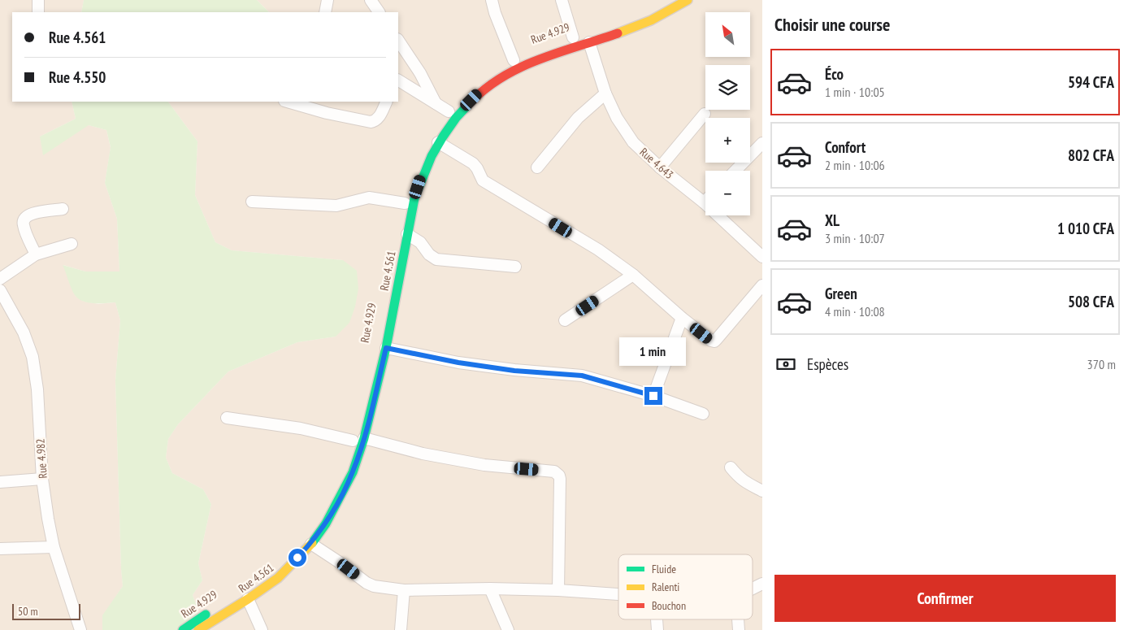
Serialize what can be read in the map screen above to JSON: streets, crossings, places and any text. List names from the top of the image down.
{
  "streets": {
    "main road": ["Rue 4.929", "Rue 4.561"],
    "street": ["Rue 4.643", "Rue 4.982"]
  },
  "crossings": [
    ["Rue 4.929", "Rue 4.643"],
    ["Rue 4.929", "Rue 4.561"],
    ["Rue 4.643", "Rue 4.561"]
  ],
  "legend": ["Fluide", "Ralenti", "Bouchon"],
  "scale_bar": "50 m",
  "north": "top left",
  "page": {
    "heading": "Choisir une course",
    "map_buttons": ["+", "−"],
    "banner": ["Rue 4.561", "Rue 4.550"],
    "list": [
      {
        "name": "Éco",
        "note": "1 min · 10:05",
        "value": "594 CFA"
      },
      {
        "name": "Confort",
        "note": "2 min · 10:06",
        "value": "802 CFA"
      },
      {
        "name": "XL",
        "note": "3 min · 10:07",
        "value": "1 010 CFA"
      },
      {
        "name": "Green",
        "note": "4 min · 10:08",
        "value": "508 CFA"
      }
    ],
    "bubble": "1 min",
    "pay": ["Espèces", "370 m"],
    "buttons": "Confirmer",
    "scale": "50 m"
  }
}
